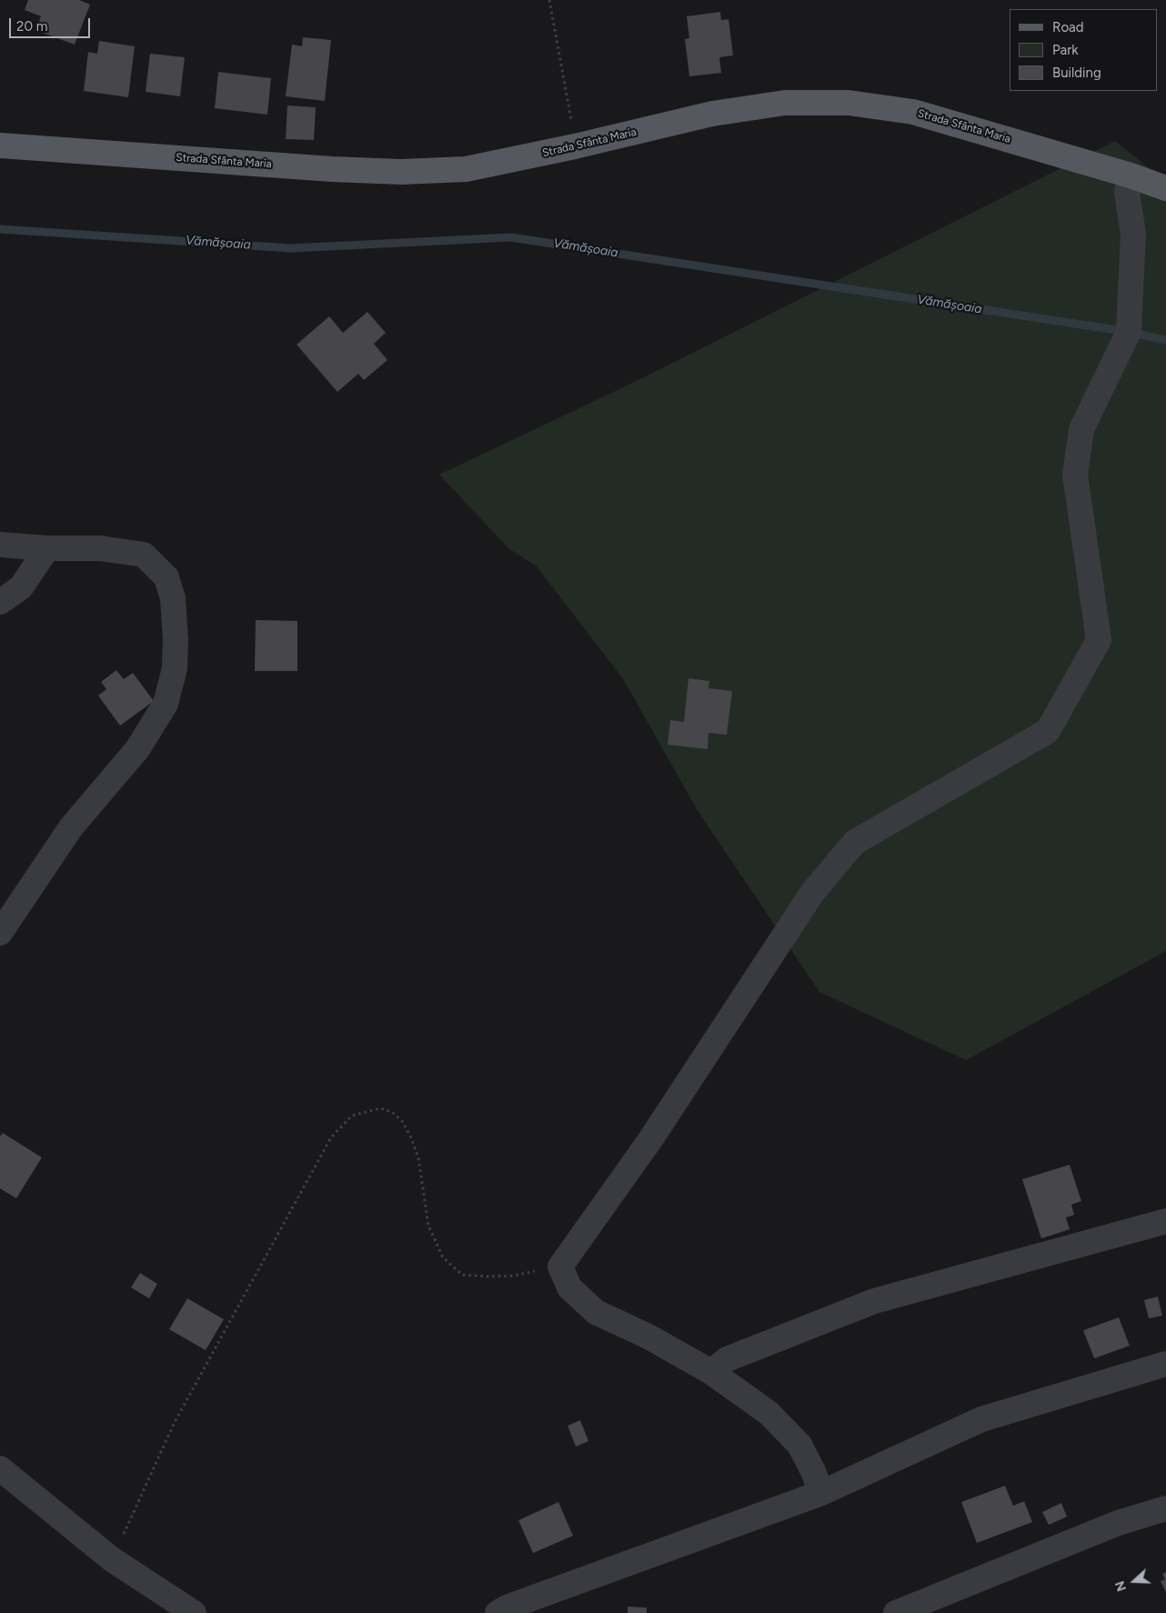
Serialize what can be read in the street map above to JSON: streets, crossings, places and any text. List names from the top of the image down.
{
  "streets": {
    "main road": ["Strada Sfânta Maria"]
  },
  "water": ["Vămășoaia"],
  "legend": ["Road", "Park", "Building"],
  "scale_bar": "20 m",
  "north": "left"
}
